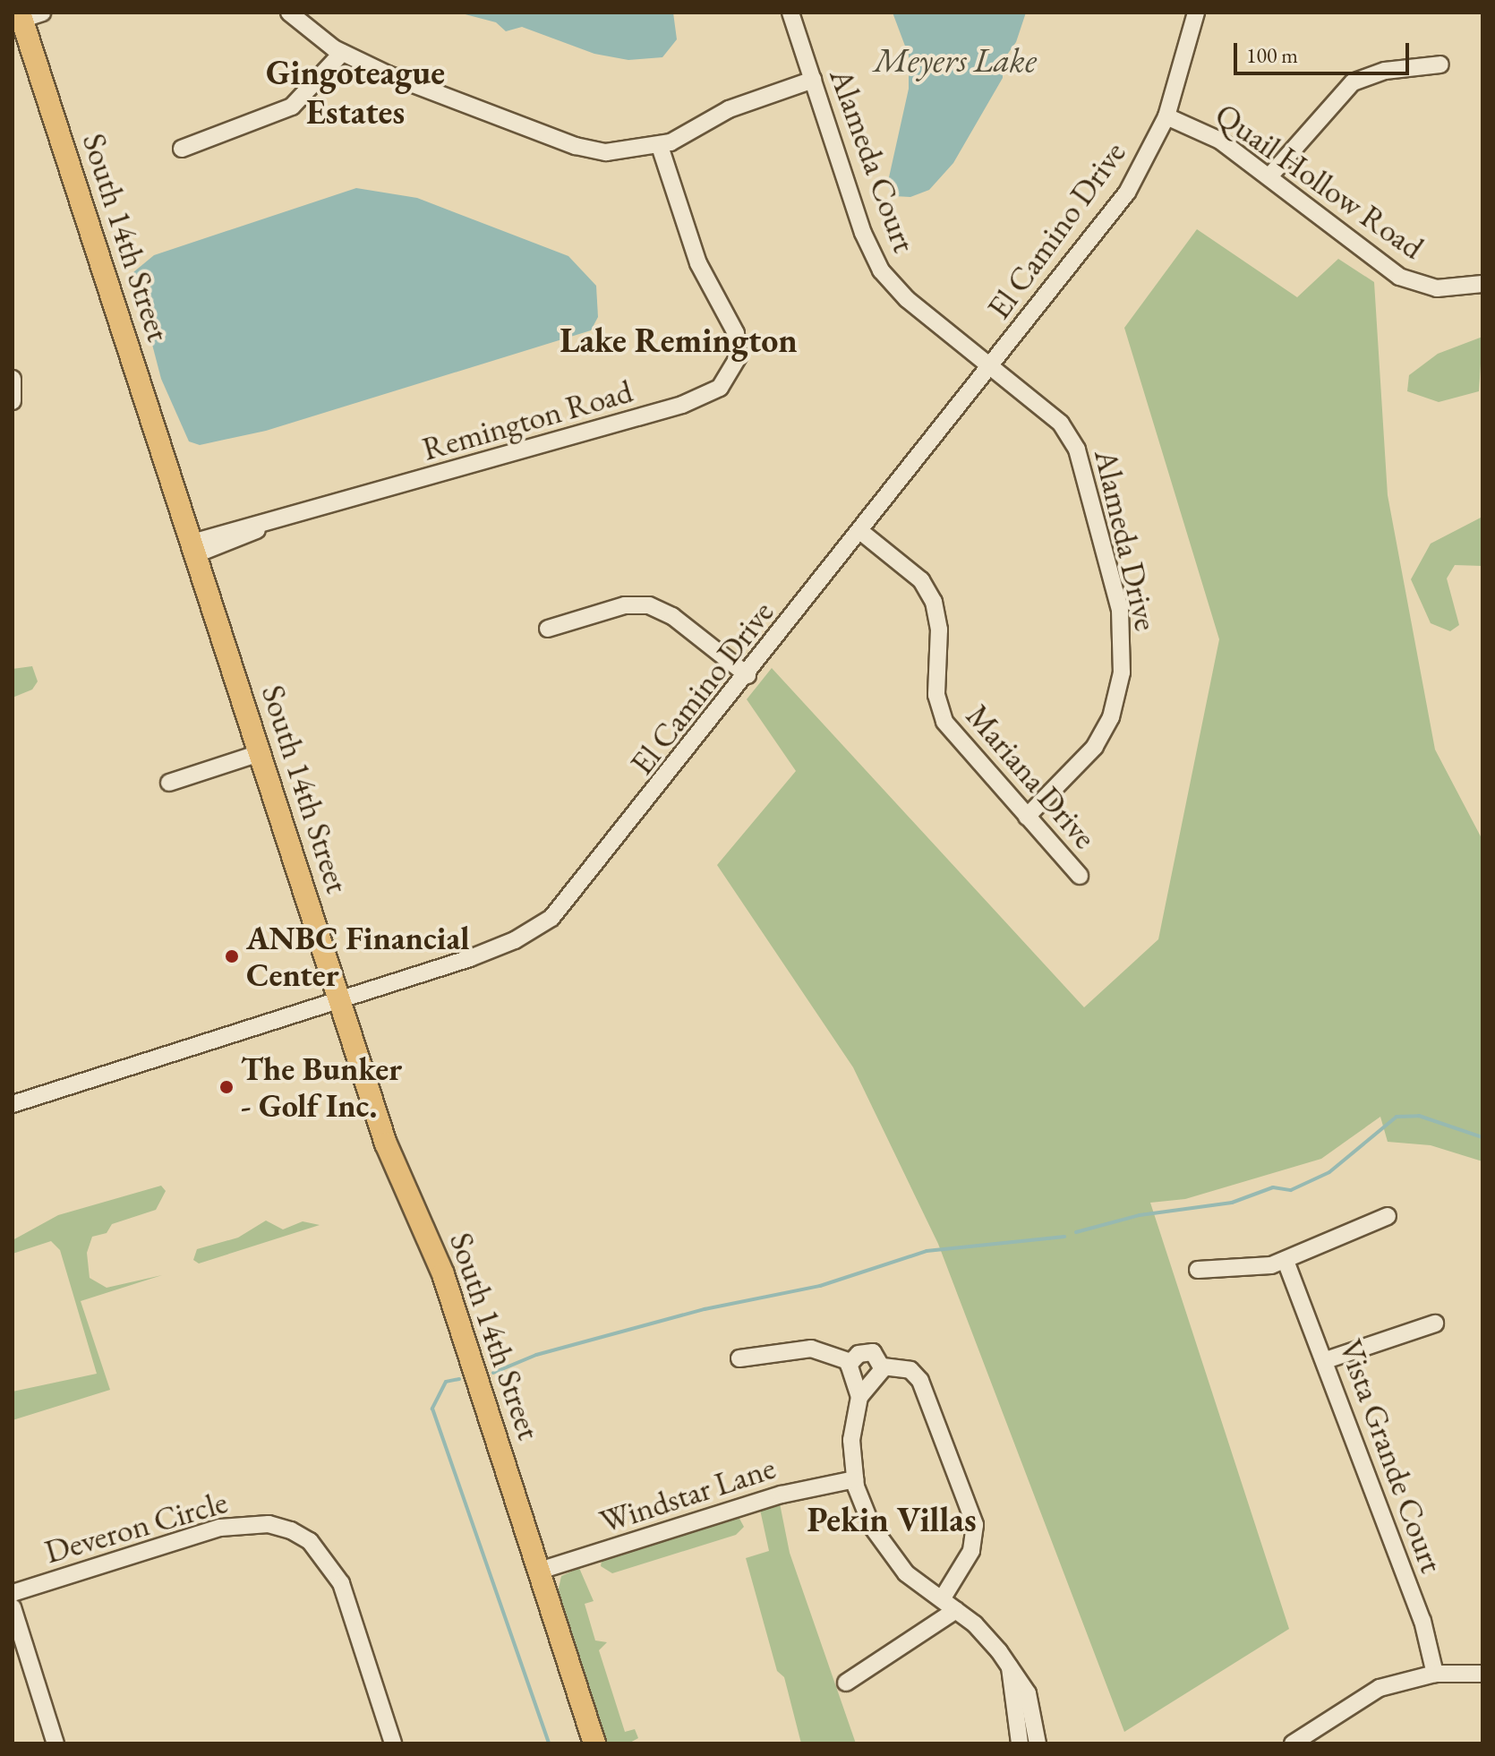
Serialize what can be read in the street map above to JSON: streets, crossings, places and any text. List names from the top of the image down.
{
  "streets": {
    "main road": ["South 14th Street"],
    "street": [
      "Alameda Court",
      "Quail Hollow Road",
      "El Camino Drive",
      "Remington Road",
      "Alameda Drive",
      "Mariana Drive",
      "Vista Grande Court",
      "Windstar Lane",
      "Deveron Circle"
    ]
  },
  "crossings": [
    ["Alameda Court", "El Camino Drive"],
    ["Alameda Court", "Alameda Drive"],
    ["Quail Hollow Road", "El Camino Drive"],
    ["El Camino Drive", "South 14th Street"],
    ["El Camino Drive", "Alameda Drive"],
    ["El Camino Drive", "Mariana Drive"],
    ["South 14th Street", "Remington Road"],
    ["South 14th Street", "Windstar Lane"],
    ["Alameda Drive", "Mariana Drive"]
  ],
  "districts": ["Gingoteague Estates", "Lake Remington", "Pekin Villas"],
  "water": ["Meyers Lake"],
  "places": ["ANBC Financial Center", "The Bunker - Golf Inc."],
  "scale_bar": "100 m"
}
